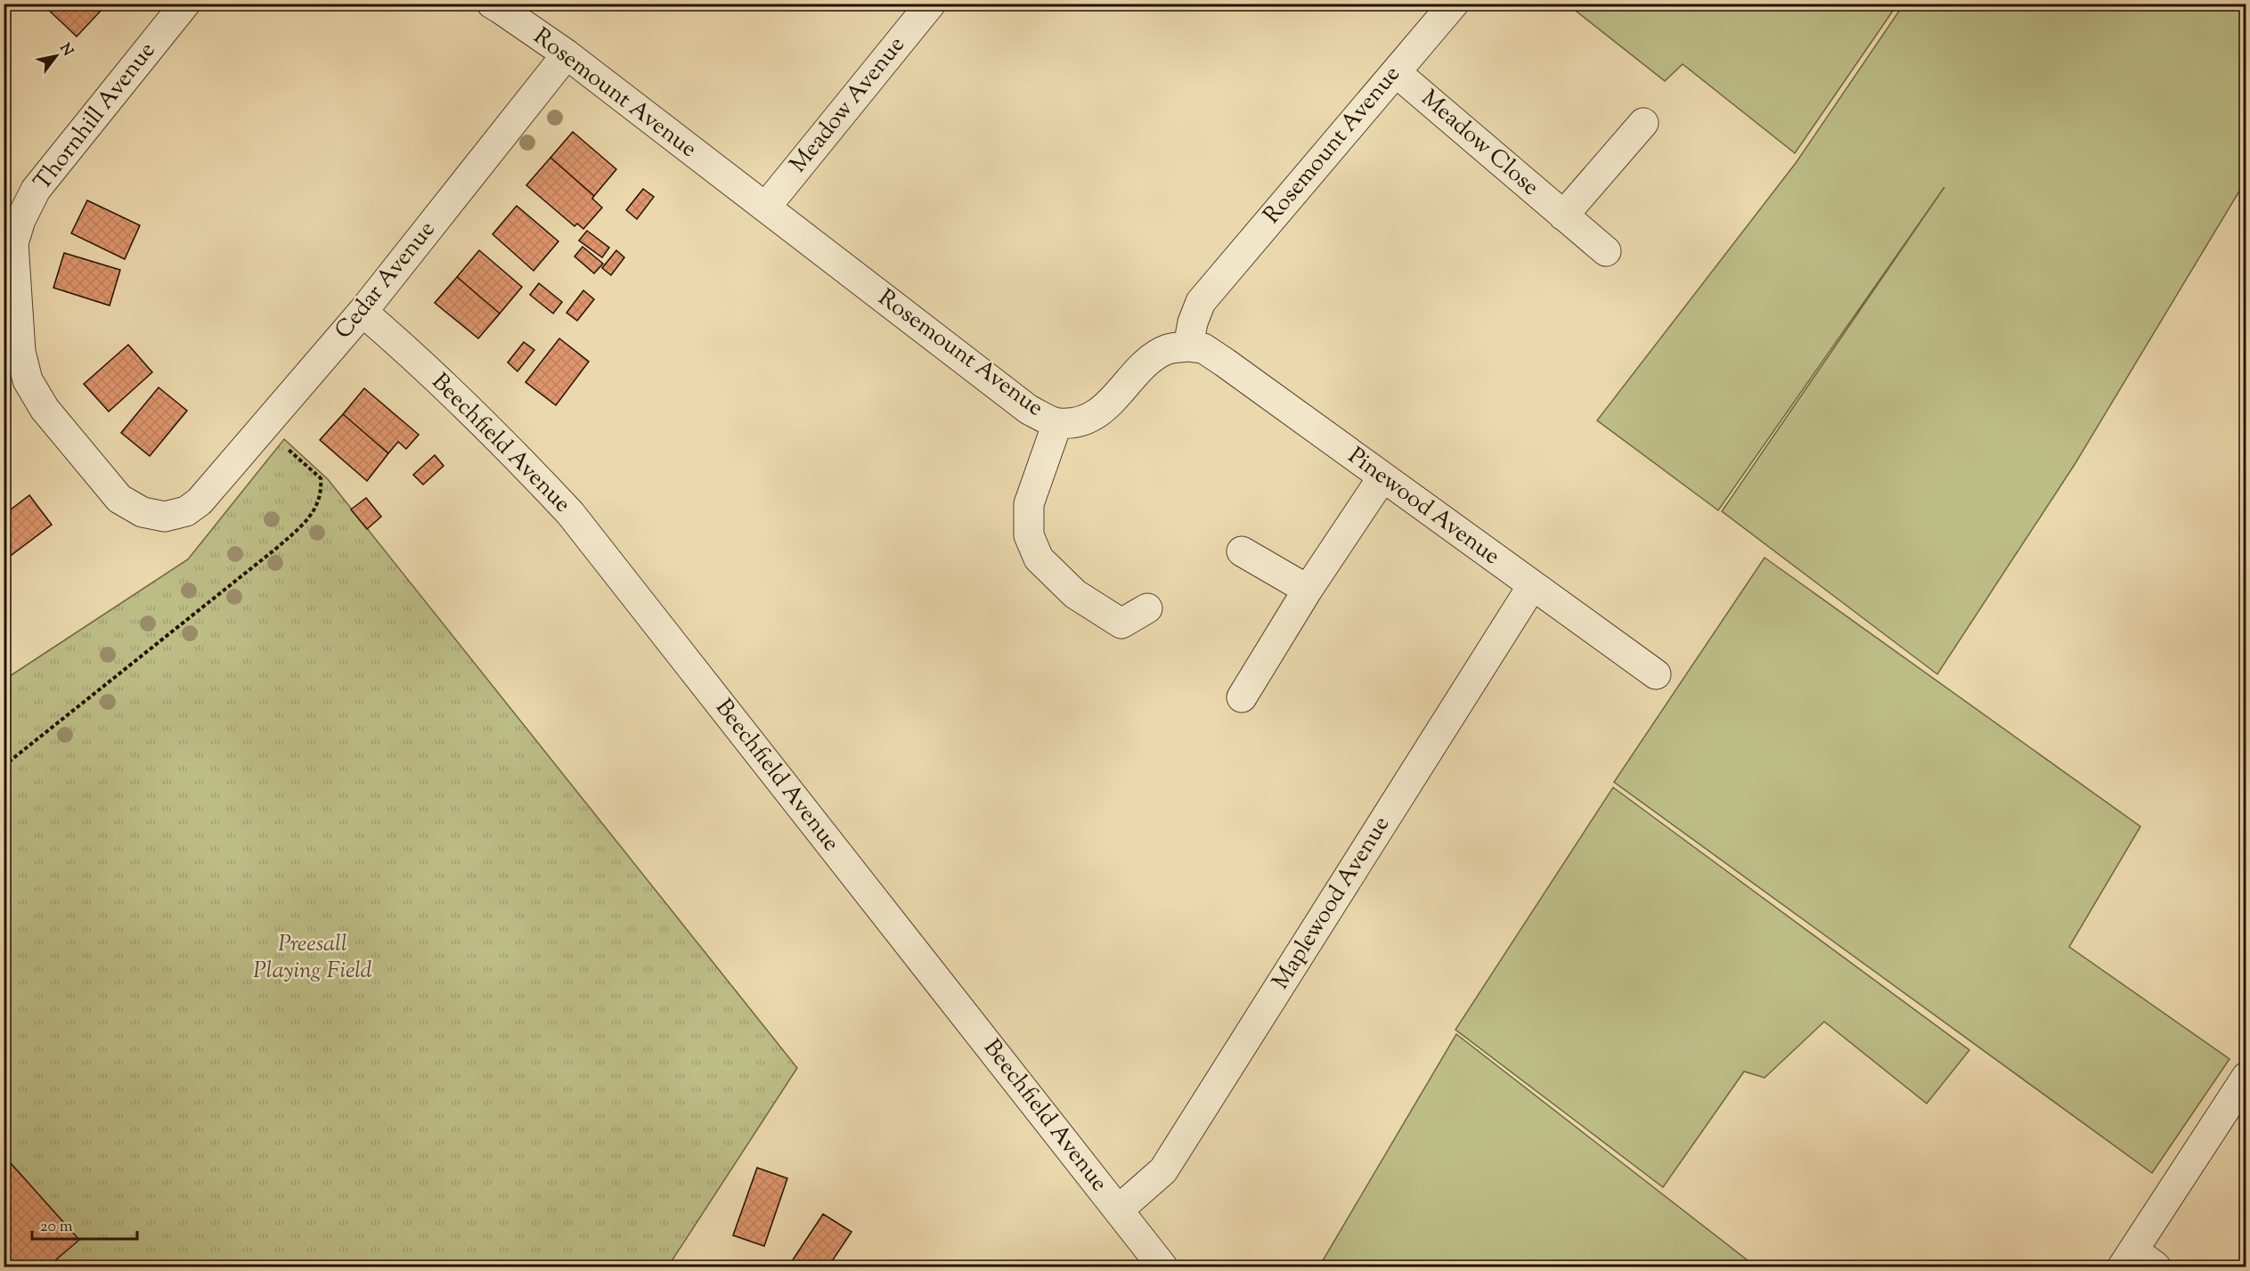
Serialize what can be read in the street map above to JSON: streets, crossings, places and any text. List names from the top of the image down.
{
  "streets": {
    "street": [
      "Rosemount Avenue",
      "Meadow Avenue",
      "Thornhill Avenue",
      "Meadow Close",
      "Cedar Avenue",
      "Beechfield Avenue",
      "Pinewood Avenue",
      "Maplewood Avenue"
    ]
  },
  "crossings": [
    ["Rosemount Avenue", "Meadow Avenue"],
    ["Rosemount Avenue", "Meadow Close"],
    ["Rosemount Avenue", "Cedar Avenue"],
    ["Rosemount Avenue", "Pinewood Avenue"],
    ["Thornhill Avenue", "Cedar Avenue"],
    ["Cedar Avenue", "Beechfield Avenue"],
    ["Beechfield Avenue", "Maplewood Avenue"],
    ["Pinewood Avenue", "Maplewood Avenue"]
  ],
  "parks": ["Preesall Playing Field"],
  "scale_bar": "20 m",
  "north": "top right"
}
